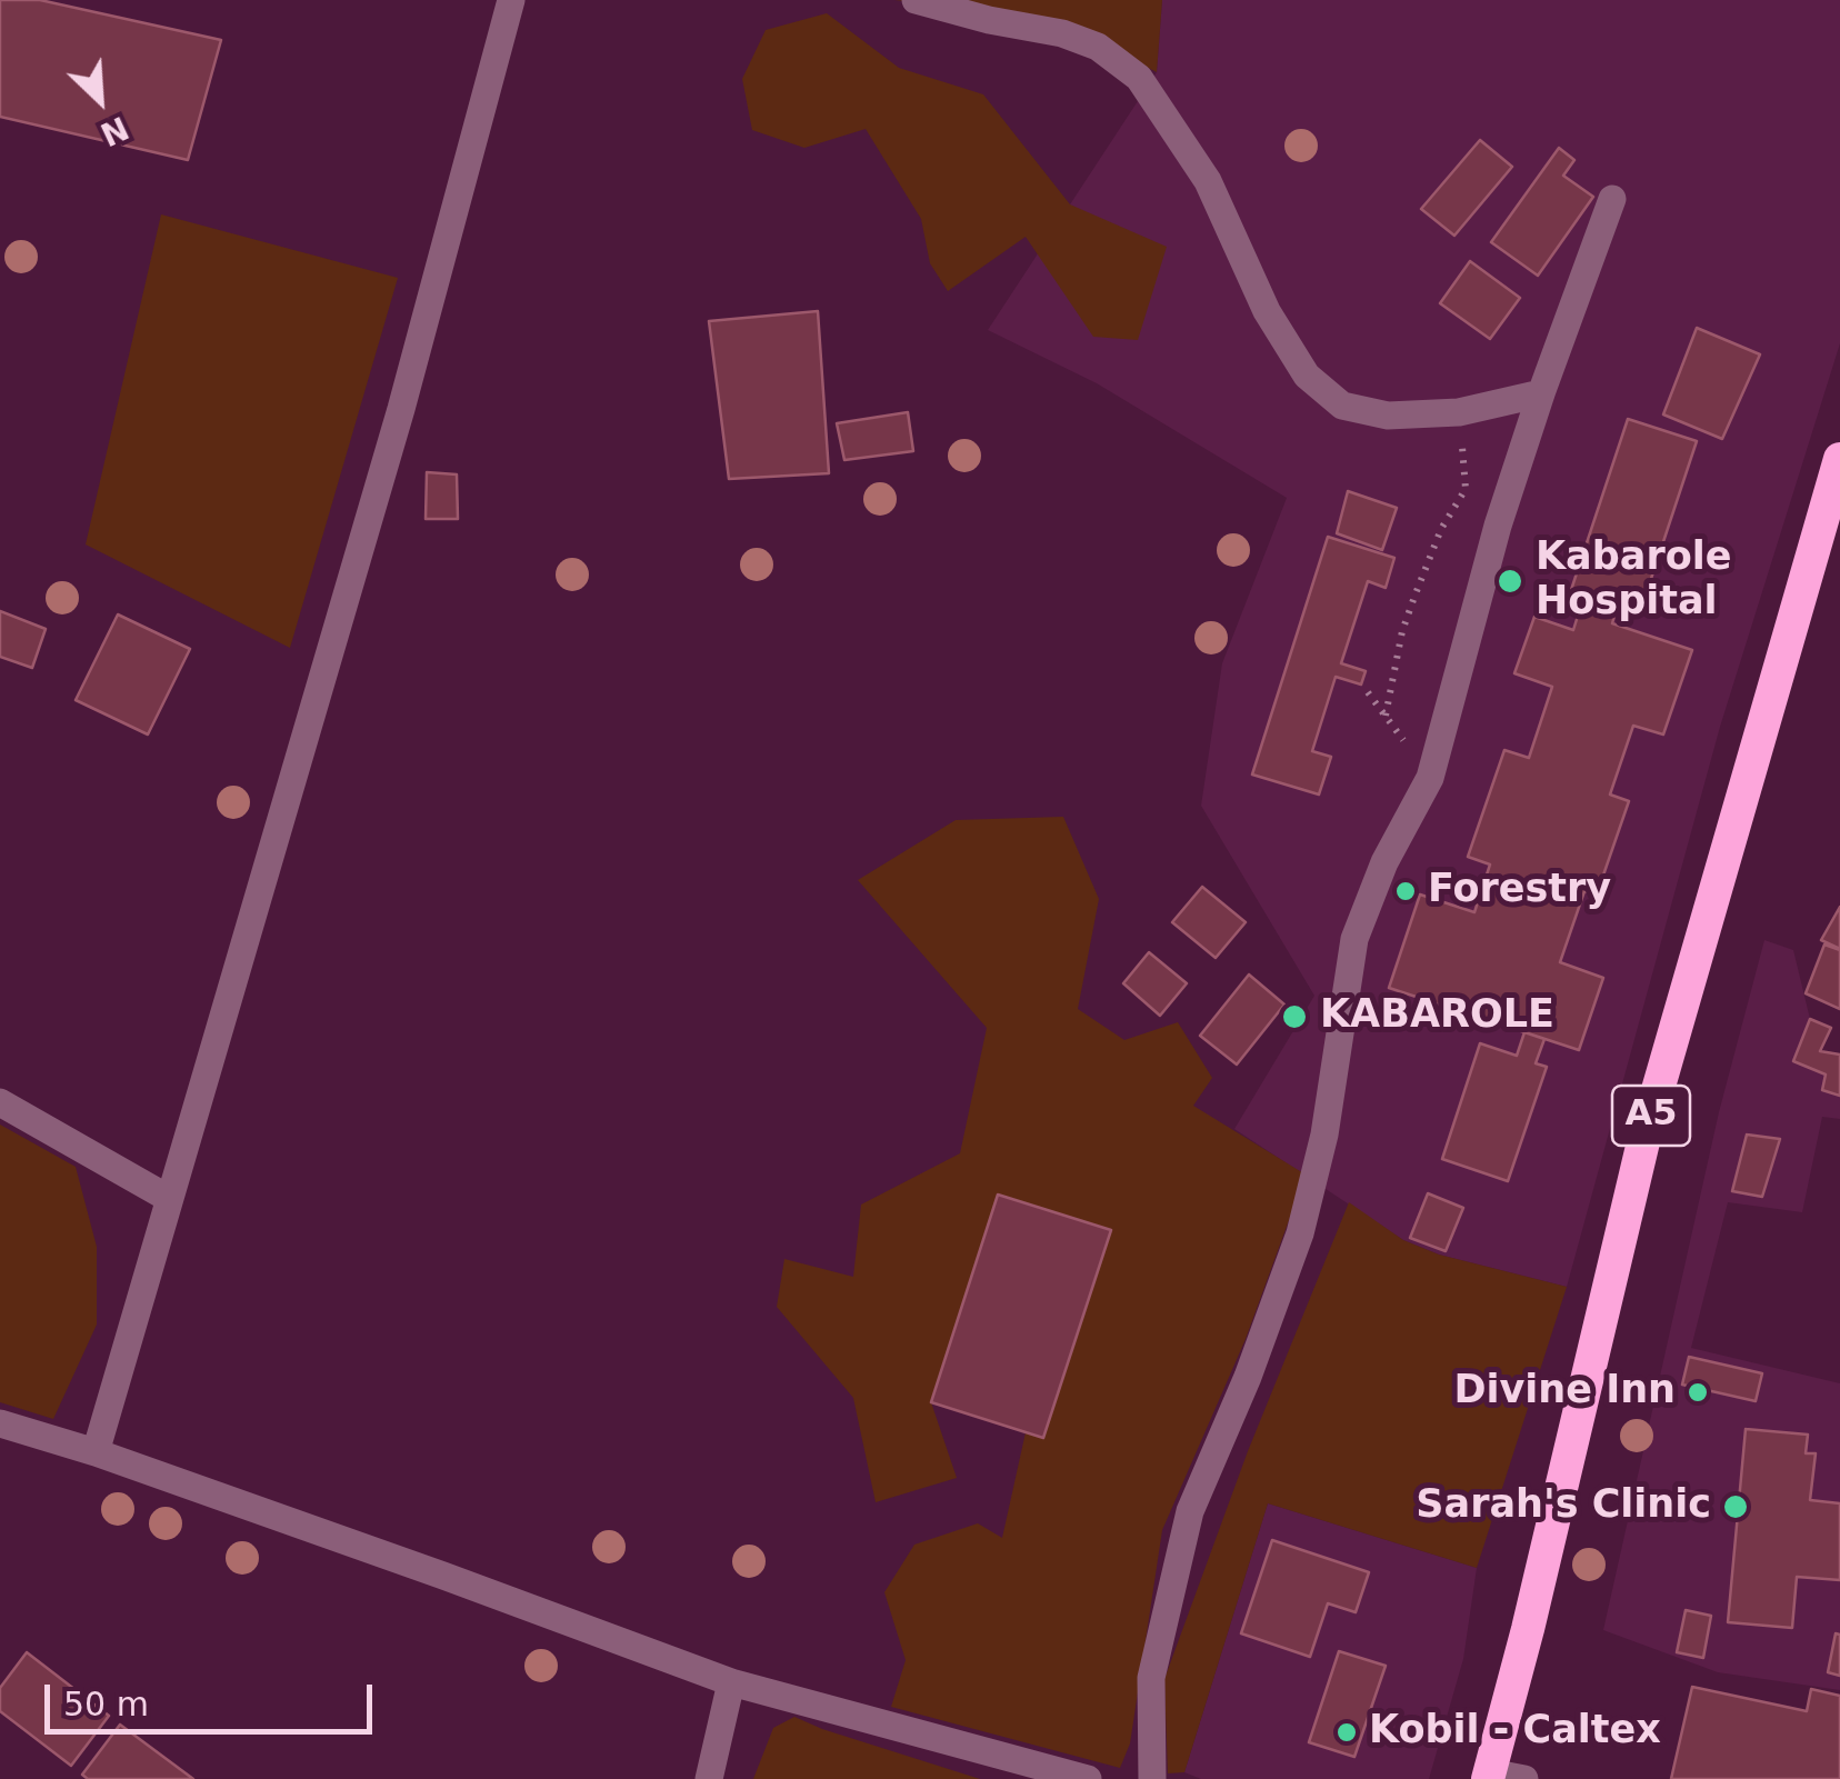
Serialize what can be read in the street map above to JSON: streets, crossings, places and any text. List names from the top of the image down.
{
  "streets": {
    "highway": ["A5"]
  },
  "places": [
    "Kabarole Hospital",
    "Forestry",
    "KABAROLE",
    "Divine Inn",
    "Sarah's Clinic",
    "Kobil - Caltex"
  ],
  "scale_bar": "50 m",
  "north": "bottom right"
}
